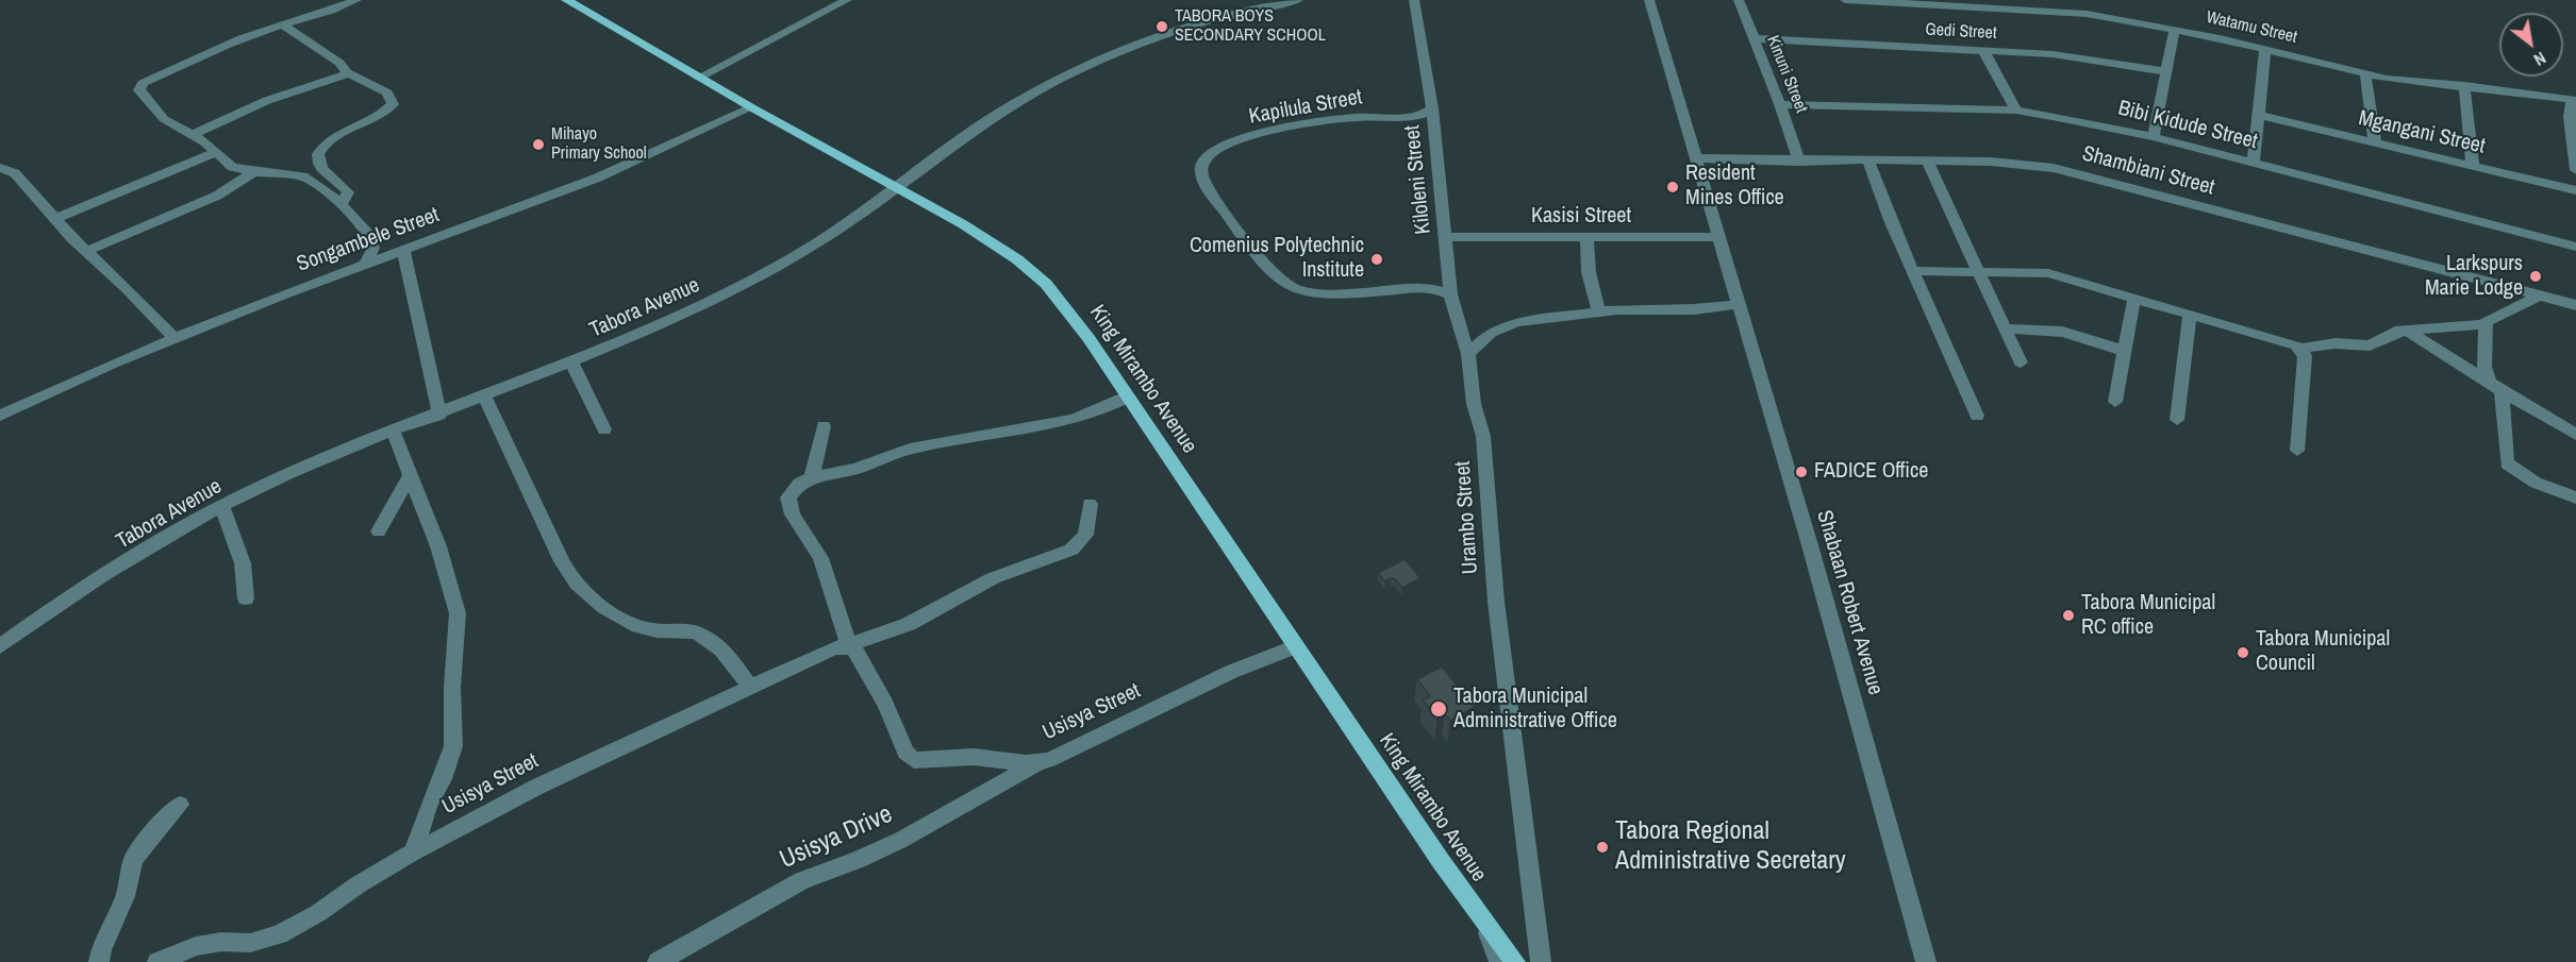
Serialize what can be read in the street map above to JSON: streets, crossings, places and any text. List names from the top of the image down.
{
  "streets": {
    "main road": ["King Mirambo Avenue"],
    "street": [
      "Watamu Street",
      "Gedi Street",
      "Kinuni Street",
      "Kapilula Street",
      "Bibi Kidude Street",
      "Mgangani Street",
      "Shambiani Street",
      "Kiloleni Street",
      "Kasisi Street",
      "Songambele Street",
      "Tabora Avenue",
      "Urambo Street",
      "Shabaan Robert Avenue",
      "Usisya Street",
      "Usisya Drive"
    ]
  },
  "crossings": [
    ["Gedi Street", "Kinuni Street"],
    ["Kinuni Street", "Bibi Kidude Street"],
    ["Kinuni Street", "Shambiani Street"],
    ["Kapilula Street", "Kiloleni Street"],
    ["Shambiani Street", "Shabaan Robert Avenue"],
    ["Kiloleni Street", "Kasisi Street"],
    ["Kiloleni Street", "Urambo Street"],
    ["Kasisi Street", "Shabaan Robert Avenue"],
    ["Songambele Street", "King Mirambo Avenue"],
    ["Tabora Avenue", "King Mirambo Avenue"],
    ["King Mirambo Avenue", "Usisya Street"],
    ["Usisya Street", "Usisya Drive"]
  ],
  "places": [
    "TABORA BOYS SECONDARY SCHOOL",
    "Mihayo Primary School",
    "Resident Mines Office",
    "Comenius Polytechnic Institute",
    "Larkspurs Marie Lodge",
    "FADICE Office",
    "Tabora Municipal RC office",
    "Tabora Municipal Council",
    "Tabora Municipal Administrative Office",
    "Tabora Regional Administrative Secretary"
  ],
  "north": "bottom right"
}
